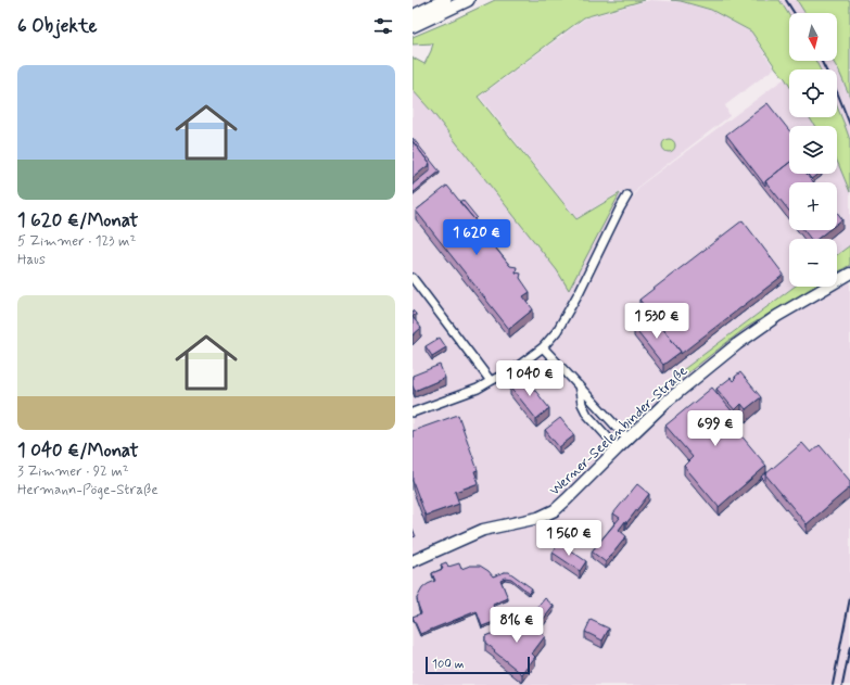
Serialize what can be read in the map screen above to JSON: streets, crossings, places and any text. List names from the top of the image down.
{
  "streets": {
    "main road": ["Werner-Seelenbinder-Straße"]
  },
  "scale_bar": "100 m",
  "north": "bottom",
  "page": {
    "heading": "6 Objekte",
    "map_buttons": ["+", "−"],
    "list": [
      {
        "name": "1 620 €/Monat",
        "note": "5 Zimmer · 123 m² · Haus"
      },
      {
        "name": "1 040 €/Monat",
        "note": "3 Zimmer · 92 m² · Hermann-Pöge-Straße"
      }
    ],
    "price": [
      "1 620 €",
      "1 530 €",
      "1 040 €",
      "699 €",
      "1 560 €",
      "816 €"
    ],
    "scale": "100 m"
  }
}
